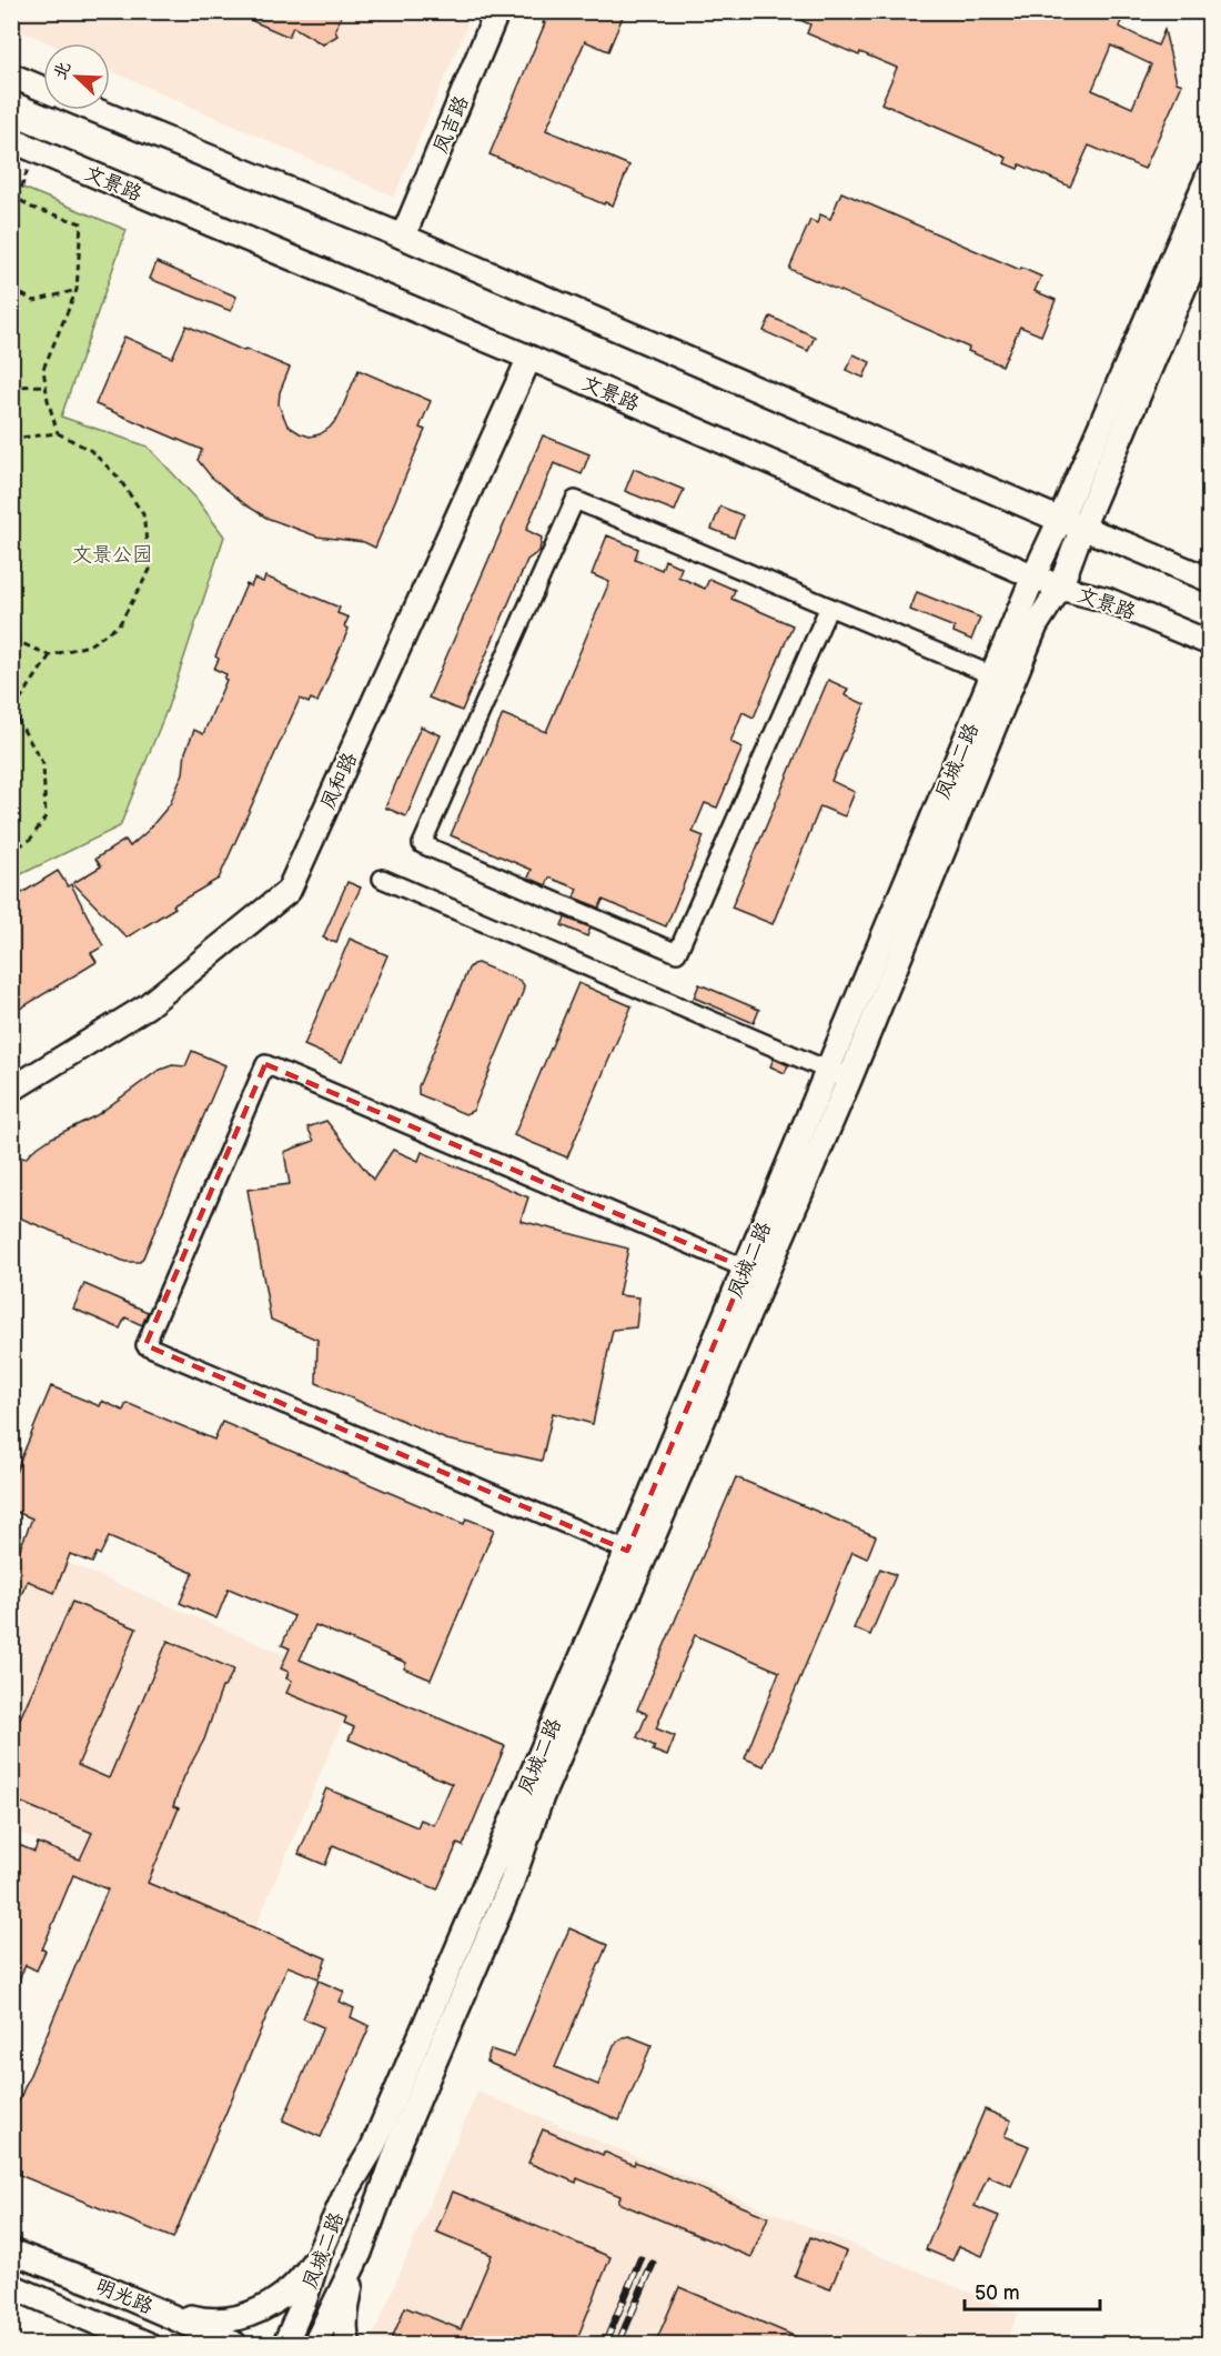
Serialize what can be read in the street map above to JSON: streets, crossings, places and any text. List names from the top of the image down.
{
  "streets": {
    "main road": [
      "凤吉路",
      "文景路",
      "凤城二路",
      "凤和路",
      "明光路"
    ]
  },
  "crossings": [
    ["文景路", "凤城二路"],
    ["文景路", "凤和路"]
  ],
  "parks": ["文景公园"],
  "scale_bar": "50 m",
  "north": "top left"
}
